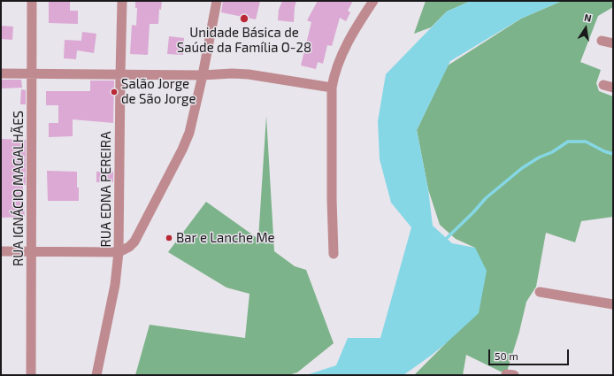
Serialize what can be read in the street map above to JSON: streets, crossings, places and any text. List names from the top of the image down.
{
  "streets": {
    "street": ["RUA IGNÁCIO MAGALHÃES", "RUA EDNA PEREIRA"]
  },
  "places": ["Unidade Básica de Saúde da Família O-28", "Salão Jorge de São Jorge", "Bar e Lanche Me"],
  "scale_bar": "50 m",
  "north": "top"
}
